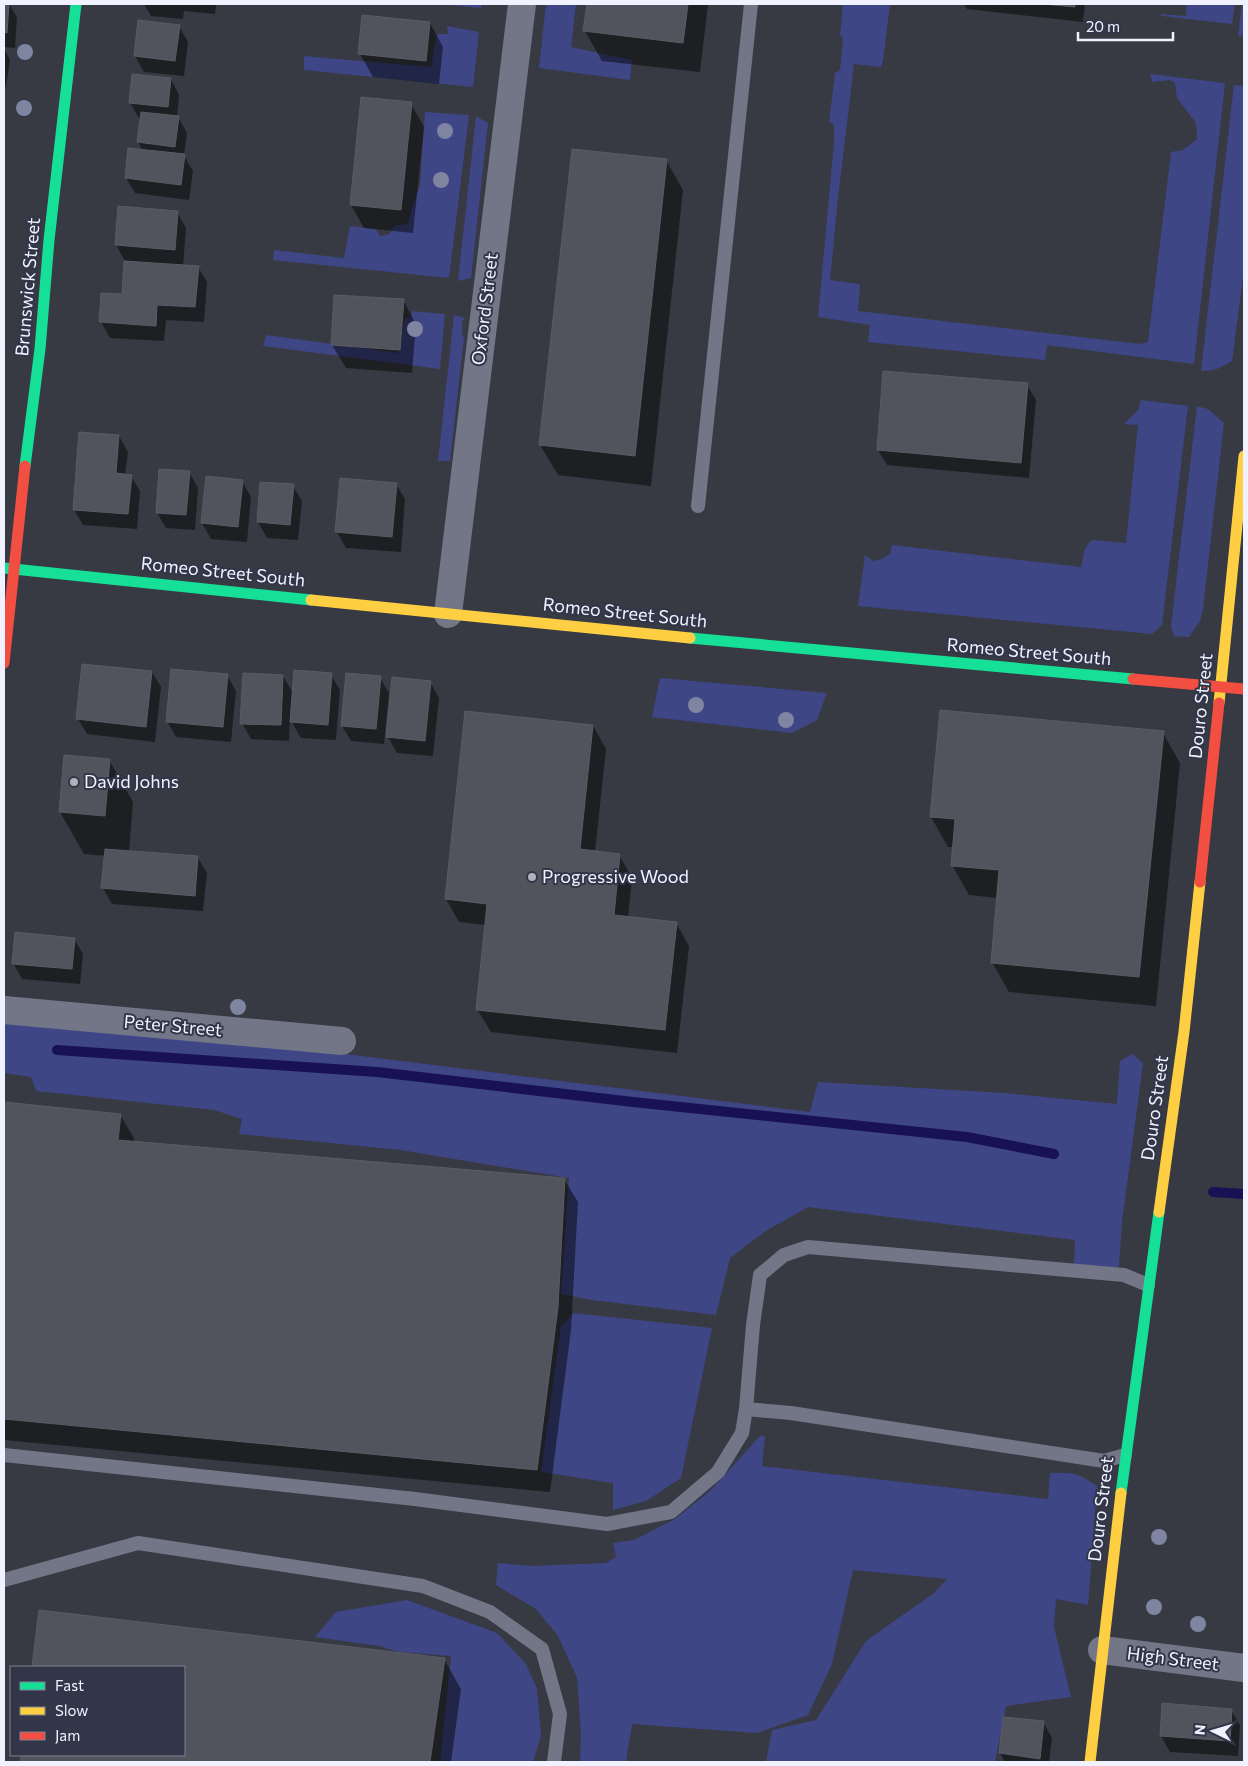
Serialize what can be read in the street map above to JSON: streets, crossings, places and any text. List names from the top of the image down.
{
  "streets": {
    "street": [
      "Brunswick Street",
      "Oxford Street",
      "Romeo Street South",
      "Douro Street",
      "Peter Street",
      "High Street"
    ]
  },
  "crossings": [
    ["Brunswick Street", "Romeo Street South"],
    ["Oxford Street", "Romeo Street South"],
    ["Romeo Street South", "Douro Street"],
    ["Douro Street", "High Street"]
  ],
  "places": ["David Johns", "Progressive Wood"],
  "legend": ["Fast", "Slow", "Jam"],
  "scale_bar": "20 m",
  "north": "left"
}
